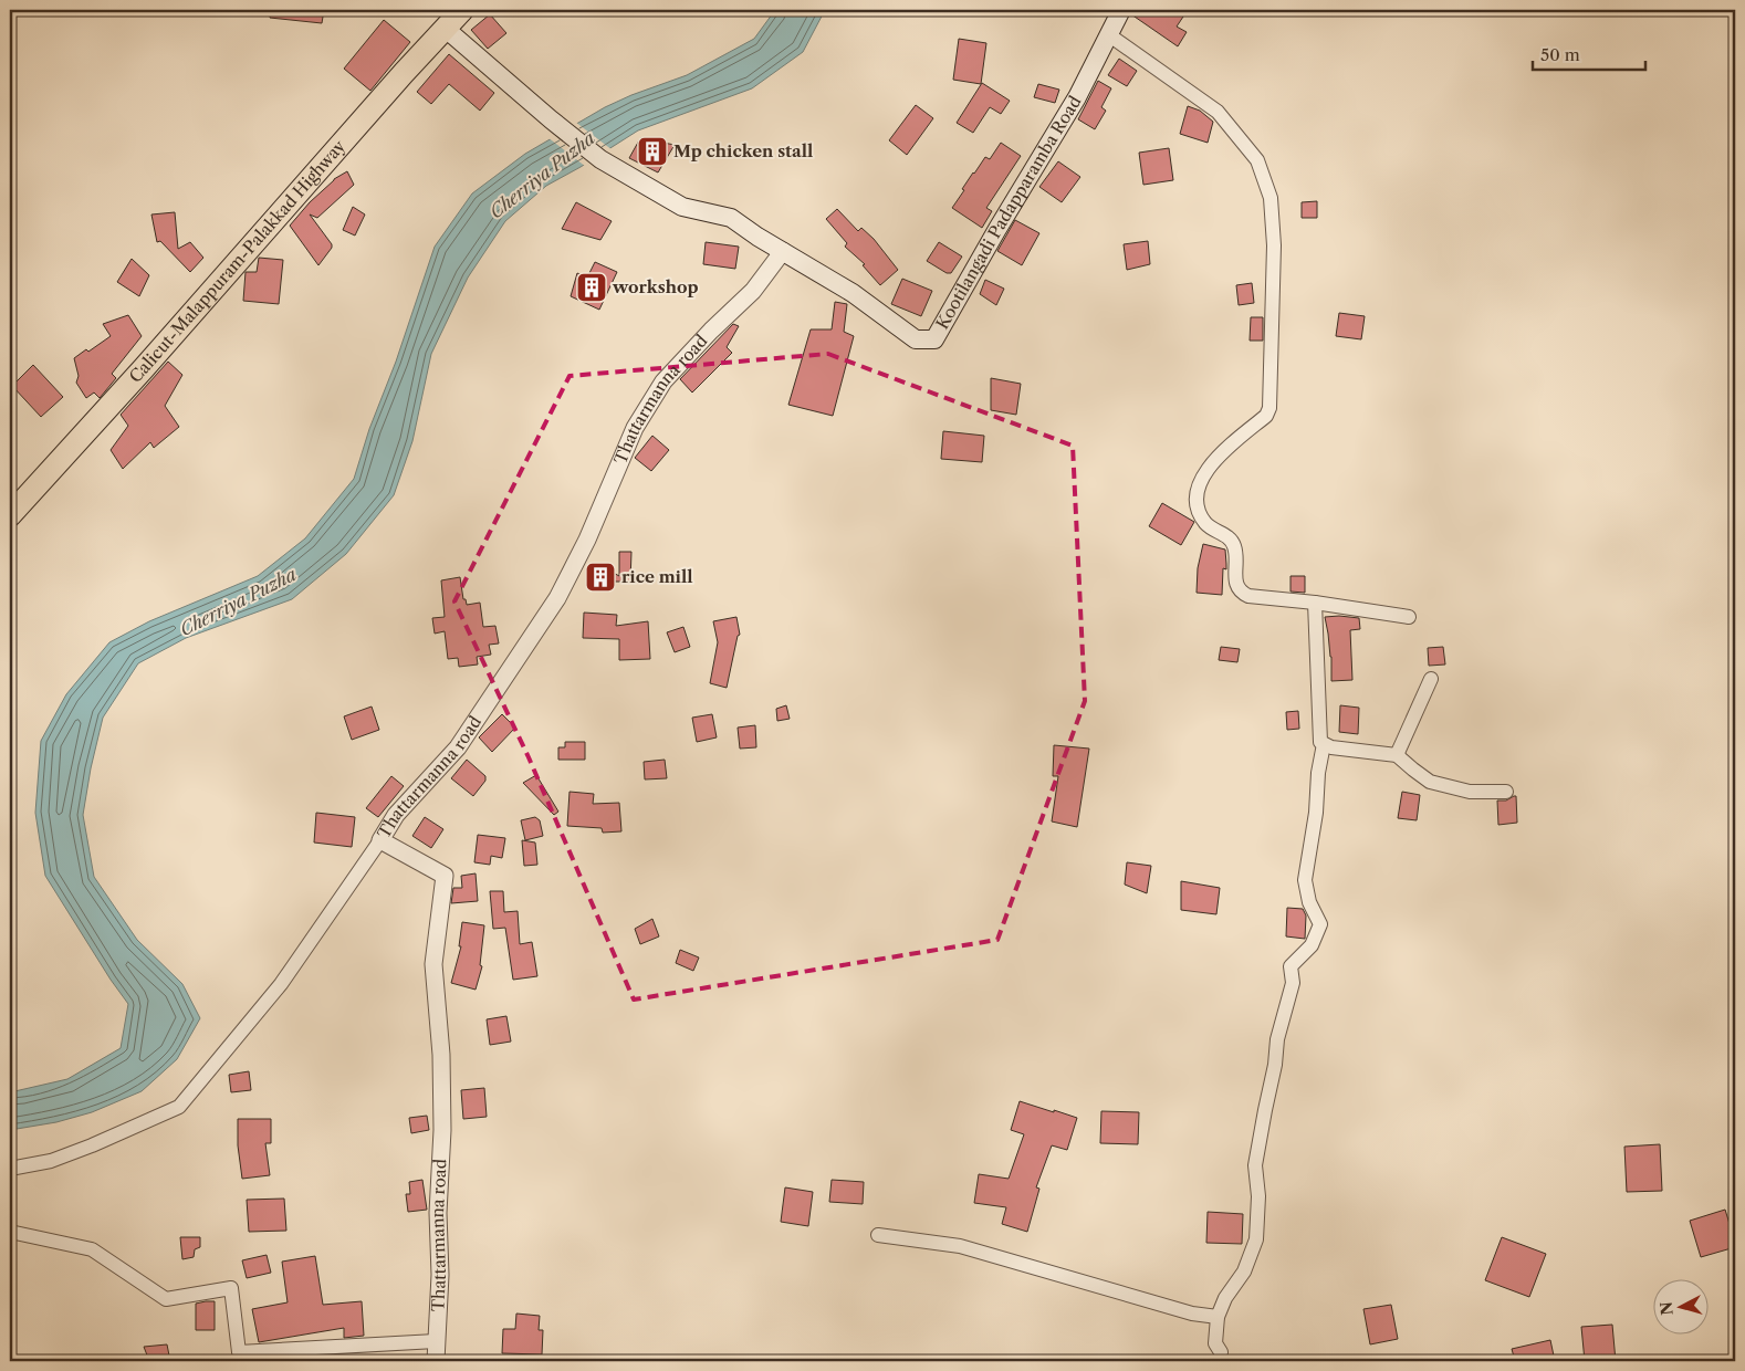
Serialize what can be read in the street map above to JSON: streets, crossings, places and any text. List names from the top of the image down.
{
  "streets": {
    "highway": ["Calicut-Malappuram-Palakkad Highway"],
    "main road": ["Kootilangadi Padapparamba Road"],
    "street": ["Thattarmanna road"]
  },
  "crossings": [
    ["Kootilangadi Padapparamba Road", "Calicut-Malappuram-Palakkad Highway"],
    ["Kootilangadi Padapparamba Road", "Thattarmanna road"]
  ],
  "water": ["Cherriya Puzha"],
  "places": {
    "building": ["Mp chicken stall", "workshop", "rice mill"]
  },
  "scale_bar": "50 m",
  "north": "left"
}
